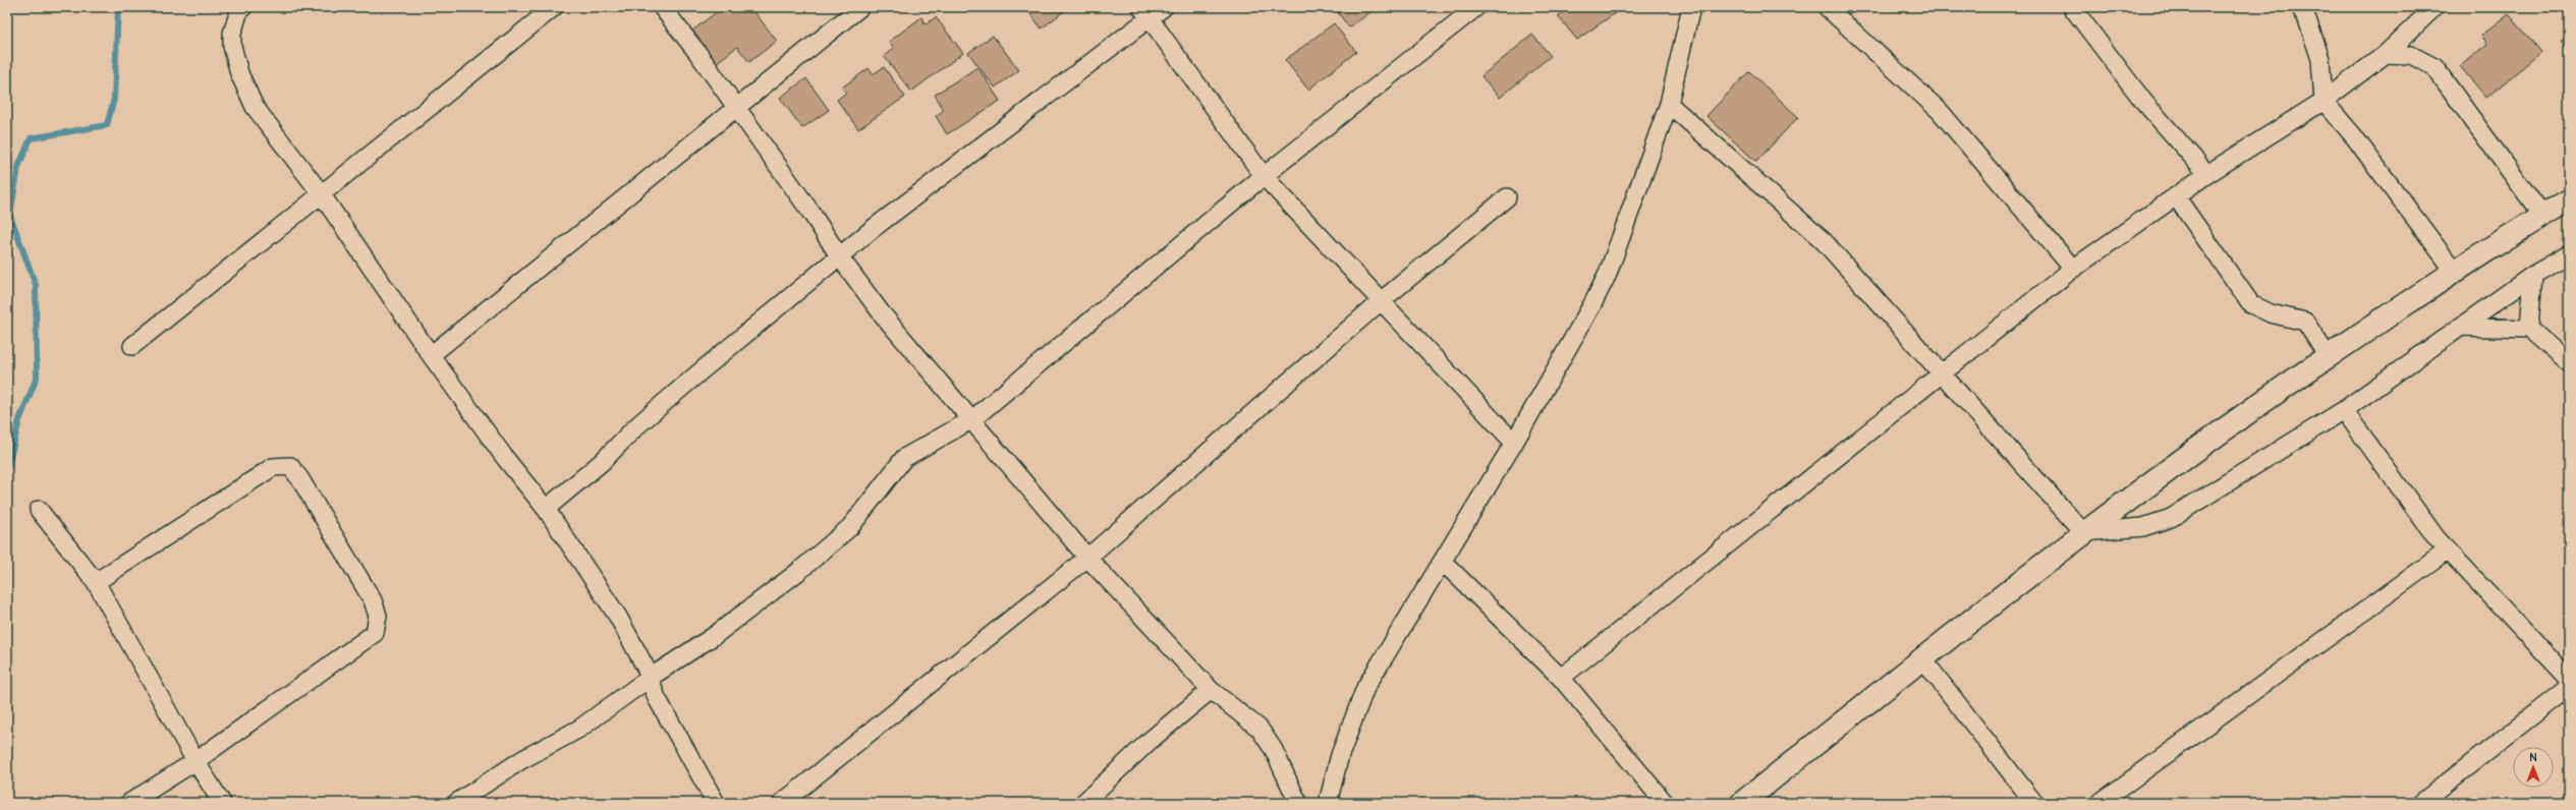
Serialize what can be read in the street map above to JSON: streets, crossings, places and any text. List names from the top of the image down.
{
  "north": "top"
}
